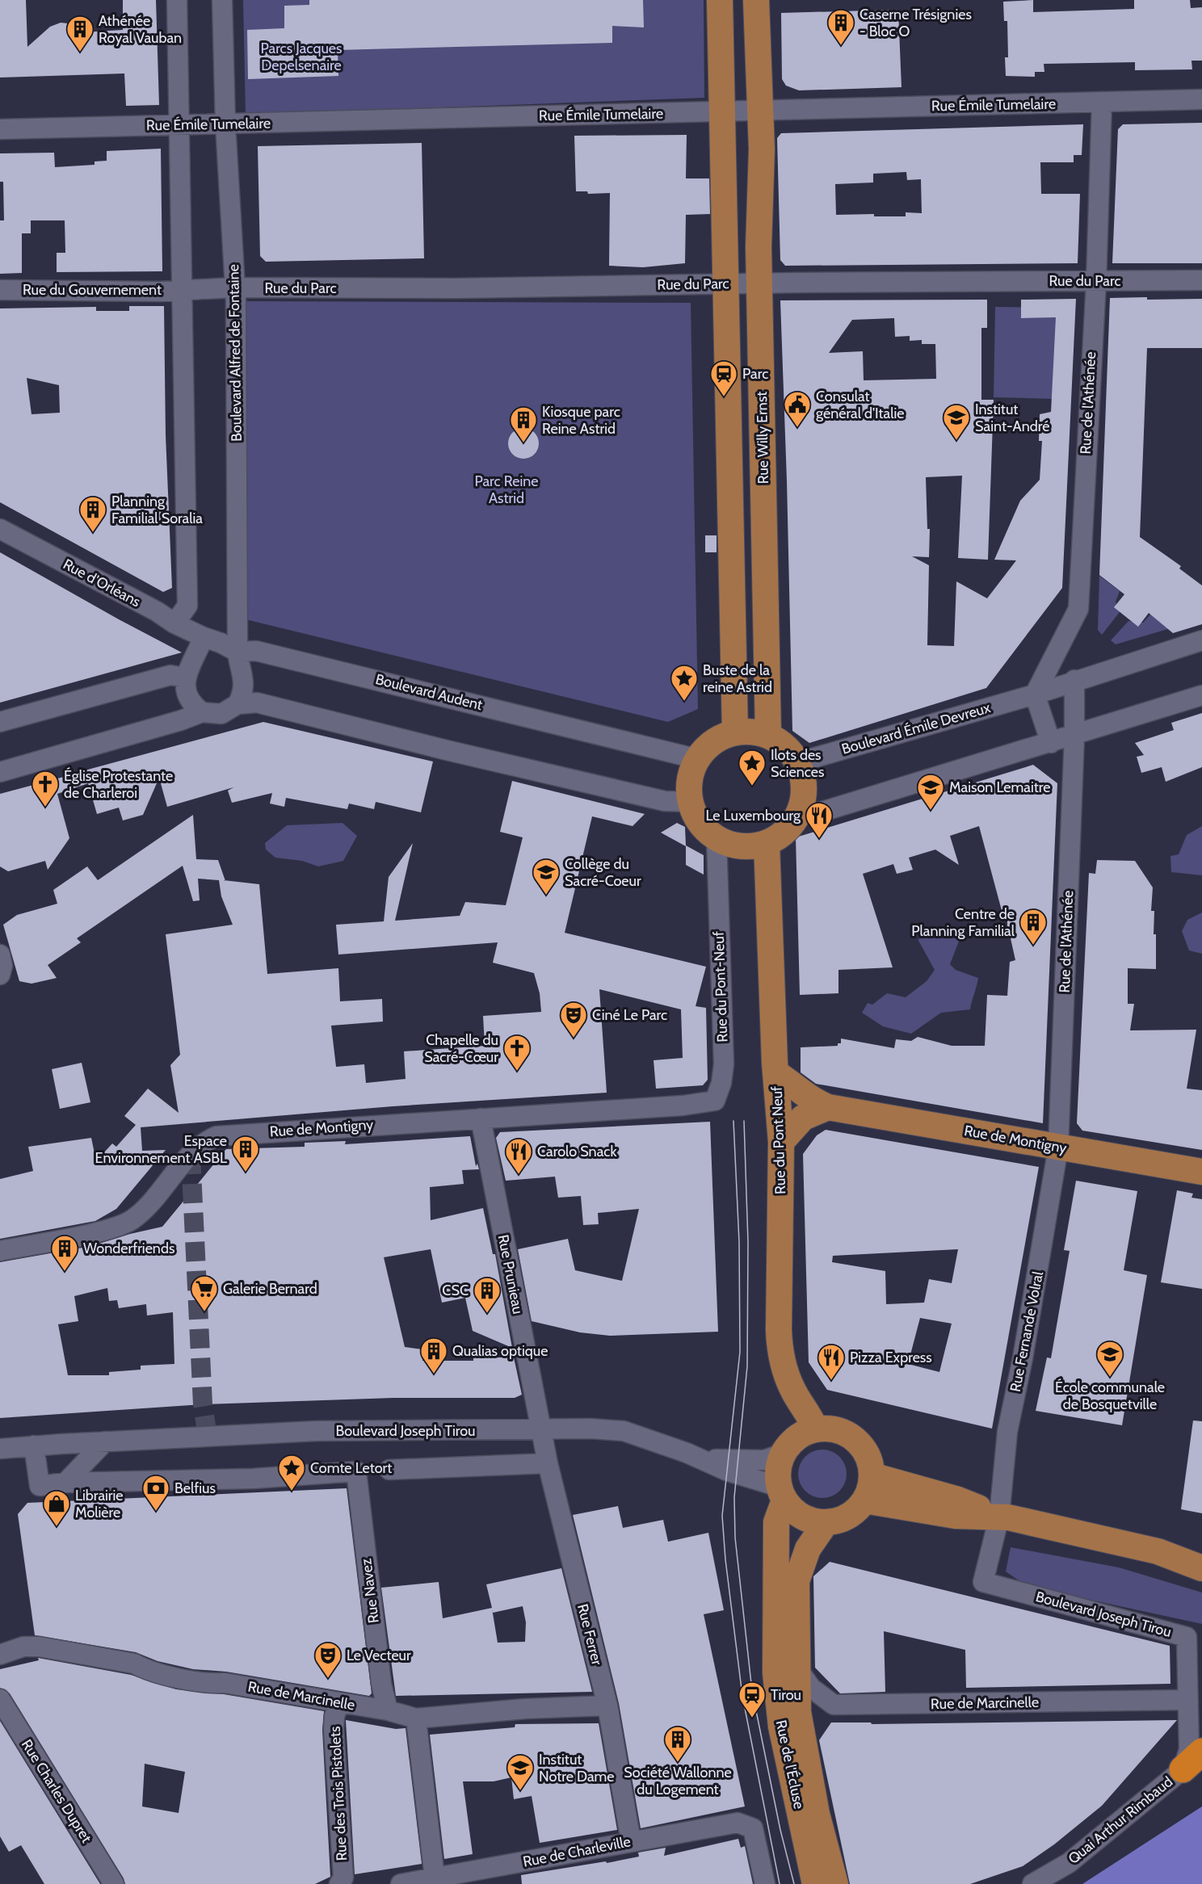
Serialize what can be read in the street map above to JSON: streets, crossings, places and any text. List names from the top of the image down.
{
  "streets": {
    "main road": [
      "Rue Willy Ernst",
      "Rue de Montigny",
      "Rue du Pont Neuf",
      "Rue de l'Écluse"
    ],
    "street": [
      "Rue Émile Tumelaire",
      "Rue du Parc",
      "Rue du Gouvernement",
      "Boulevard Alfred de Fontaine",
      "Rue de l'Athénée",
      "Rue d'Orléans",
      "Boulevard Audent",
      "Boulevard Émile Devreux",
      "Rue du Pont-Neuf",
      "Rue Prunieau",
      "Rue Fernande Volral",
      "Boulevard Joseph Tirou",
      "Rue Navez",
      "Rue Ferrer",
      "Rue de Marcinelle",
      "Rue Charles Dupret",
      "Rue des Trois Pistolets",
      "Quai Arthur Rimbaud",
      "Rue de Charleville"
    ]
  },
  "crossings": [
    ["Rue Émile Tumelaire", "Boulevard Alfred de Fontaine"],
    ["Rue Émile Tumelaire", "Rue de l'Athénée"],
    ["Rue Émile Tumelaire", "Rue Willy Ernst"],
    ["Rue du Parc", "Rue du Gouvernement"],
    ["Rue du Parc", "Boulevard Alfred de Fontaine"],
    ["Rue du Parc", "Rue de l'Athénée"],
    ["Rue du Parc", "Rue Willy Ernst"],
    ["Boulevard Alfred de Fontaine", "Rue d'Orléans"],
    ["Boulevard Alfred de Fontaine", "Boulevard Audent"],
    ["Rue de l'Athénée", "Boulevard Émile Devreux"],
    ["Rue de l'Athénée", "Rue de Montigny"],
    ["Rue de l'Athénée", "Rue Fernande Volral"],
    ["Rue Willy Ernst", "Boulevard Audent"],
    ["Rue Willy Ernst", "Boulevard Émile Devreux"],
    ["Rue Willy Ernst", "Rue du Pont-Neuf"],
    ["Rue Willy Ernst", "Rue du Pont Neuf"],
    ["Rue d'Orléans", "Boulevard Audent"],
    ["Boulevard Audent", "Boulevard Émile Devreux"],
    ["Boulevard Audent", "Rue du Pont-Neuf"],
    ["Boulevard Audent", "Rue du Pont Neuf"],
    ["Boulevard Émile Devreux", "Rue du Pont-Neuf"],
    ["Boulevard Émile Devreux", "Rue du Pont Neuf"],
    ["Rue du Pont-Neuf", "Rue de Montigny"],
    ["Rue du Pont-Neuf", "Rue du Pont Neuf"],
    ["Rue de Montigny", "Rue du Pont Neuf"],
    ["Rue de Montigny", "Rue Prunieau"],
    ["Rue de Montigny", "Rue Fernande Volral"],
    ["Rue du Pont Neuf", "Boulevard Joseph Tirou"],
    ["Rue du Pont Neuf", "Rue de l'Écluse"],
    ["Rue Prunieau", "Boulevard Joseph Tirou"],
    ["Rue Prunieau", "Rue Ferrer"],
    ["Rue Fernande Volral", "Boulevard Joseph Tirou"],
    ["Boulevard Joseph Tirou", "Rue Ferrer"],
    ["Boulevard Joseph Tirou", "Rue de Marcinelle"],
    ["Boulevard Joseph Tirou", "Rue de l'Écluse"],
    ["Boulevard Joseph Tirou", "Quai Arthur Rimbaud"],
    ["Rue Navez", "Rue de Marcinelle"],
    ["Rue Ferrer", "Rue de Marcinelle"],
    ["Rue Ferrer", "Rue de Charleville"],
    ["Rue de Marcinelle", "Rue de l'Écluse"],
    ["Rue de Marcinelle", "Rue des Trois Pistolets"]
  ],
  "parks": ["Parcs Jacques Depelsenaire", "Parc Reine Astrid"],
  "places": {
    "building": [
      "Caserne Trésignies - Bloc O",
      "Athénée Royal Vauban",
      "Kiosque parc Reine Astrid",
      "Planning Familial Soralia",
      "Centre de Planning Familial",
      "Espace Environnement ASBL",
      "Wonderfriends",
      "CSC",
      "Qualias optique",
      "Société Wallonne du Logement"
    ],
    "station": ["Parc", "Tirou"],
    "public building": ["Consulat général d'Italie"],
    "school or university": [
      "Institut Saint-André",
      "Maison Lemaitre",
      "Collège du Sacré-Coeur",
      "École communale de Bosquetville",
      "Institut Notre Dame"
    ],
    "place": ["Buste de la reine Astrid", "Ilots des Sciences", "Comte Letort"],
    "church": ["Église Protestante de Charleroi", "Chapelle du Sacré-Cœur"],
    "restaurant": ["Le Luxembourg", "Carolo Snack", "Pizza Express"],
    "theatre": ["Ciné Le Parc", "Le Vecteur"],
    "supermarket": ["Galerie Bernard"],
    "bank": ["Belfius"],
    "shop": ["Librairie Molière"]
  }
}
